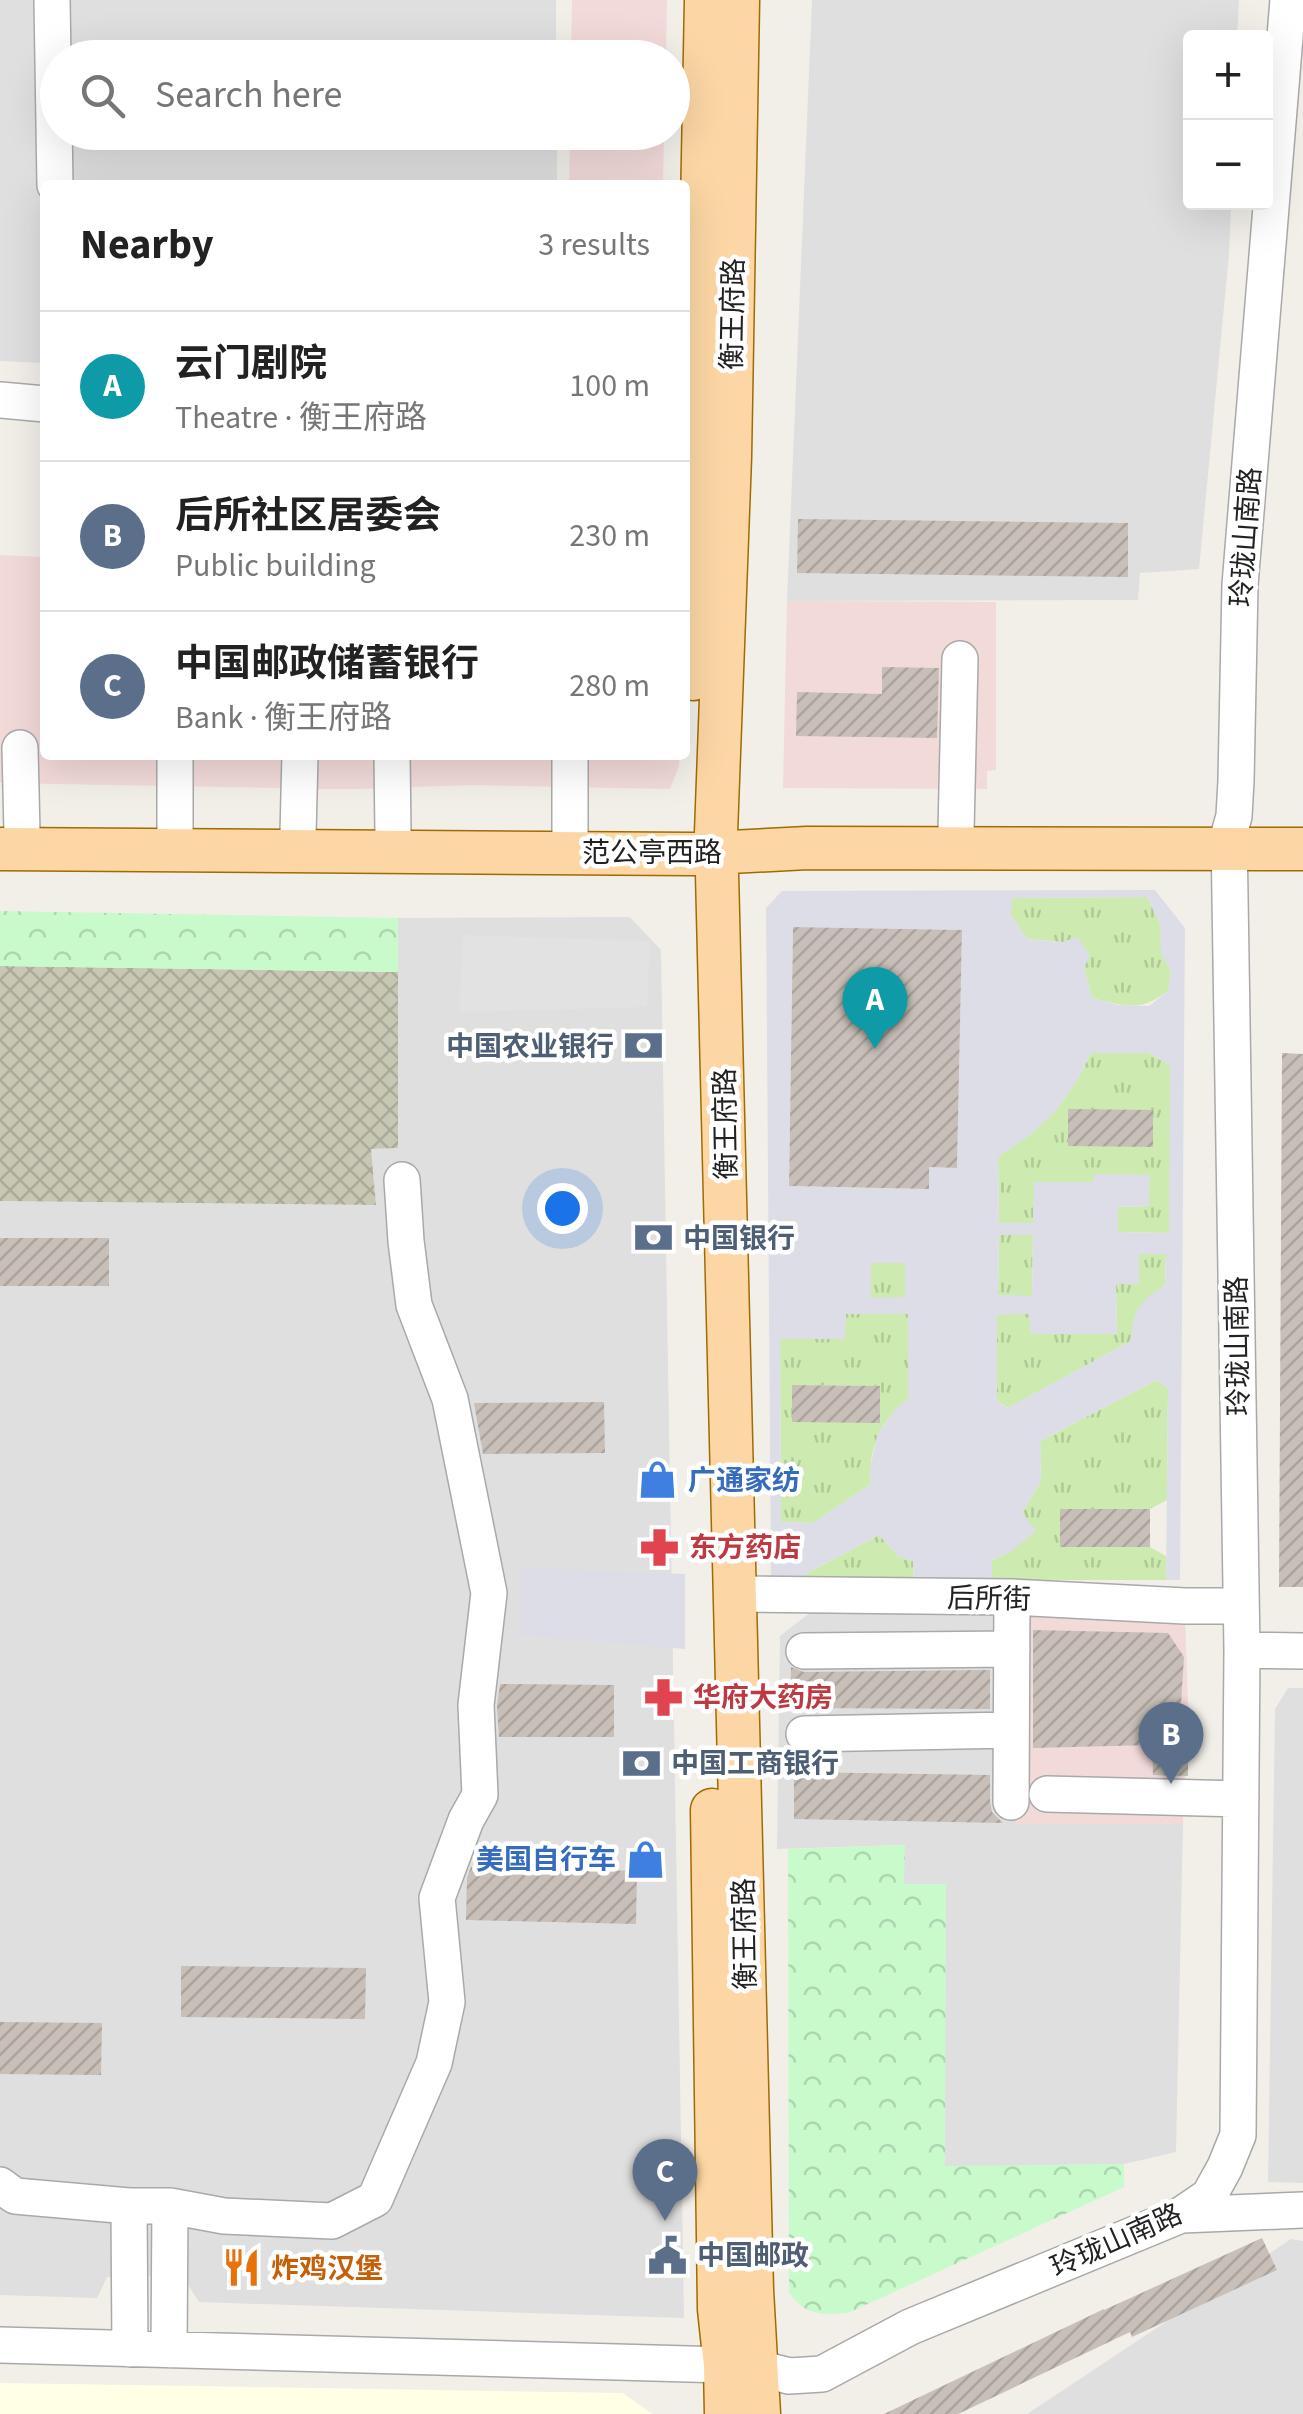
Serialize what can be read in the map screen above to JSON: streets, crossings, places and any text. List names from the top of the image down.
{
  "streets": {
    "main road": ["衡王府路", "范公亭西路"],
    "street": ["玲珑山南路", "后所街"]
  },
  "crossings": [
    ["衡王府路", "玲珑山南路"],
    ["衡王府路", "范公亭西路"],
    ["衡王府路", "后所街"],
    ["玲珑山南路", "范公亭西路"],
    ["玲珑山南路", "后所街"]
  ],
  "places": {
    "bank": ["中国农业银行", "中国银行", "中国工商银行"],
    "shop": ["广通家纺", "美国自行车"],
    "pharmacy": ["东方药店", "华府大药房"],
    "public building": ["中国邮政"],
    "restaurant": ["炸鸡汉堡"]
  },
  "page": {
    "map_buttons": ["+", "−"],
    "search": "Search here",
    "heading": ["Nearby", "3 results"],
    "list": [
      {
        "mark": "A",
        "name": "云门剧院",
        "note": "Theatre · 衡王府路",
        "value": "100 m"
      },
      {
        "mark": "B",
        "name": "后所社区居委会",
        "note": "Public building",
        "value": "230 m"
      },
      {
        "mark": "C",
        "name": "中国邮政储蓄银行",
        "note": "Bank · 衡王府路",
        "value": "280 m"
      }
    ],
    "pins": ["A", "B", "C"]
  }
}
